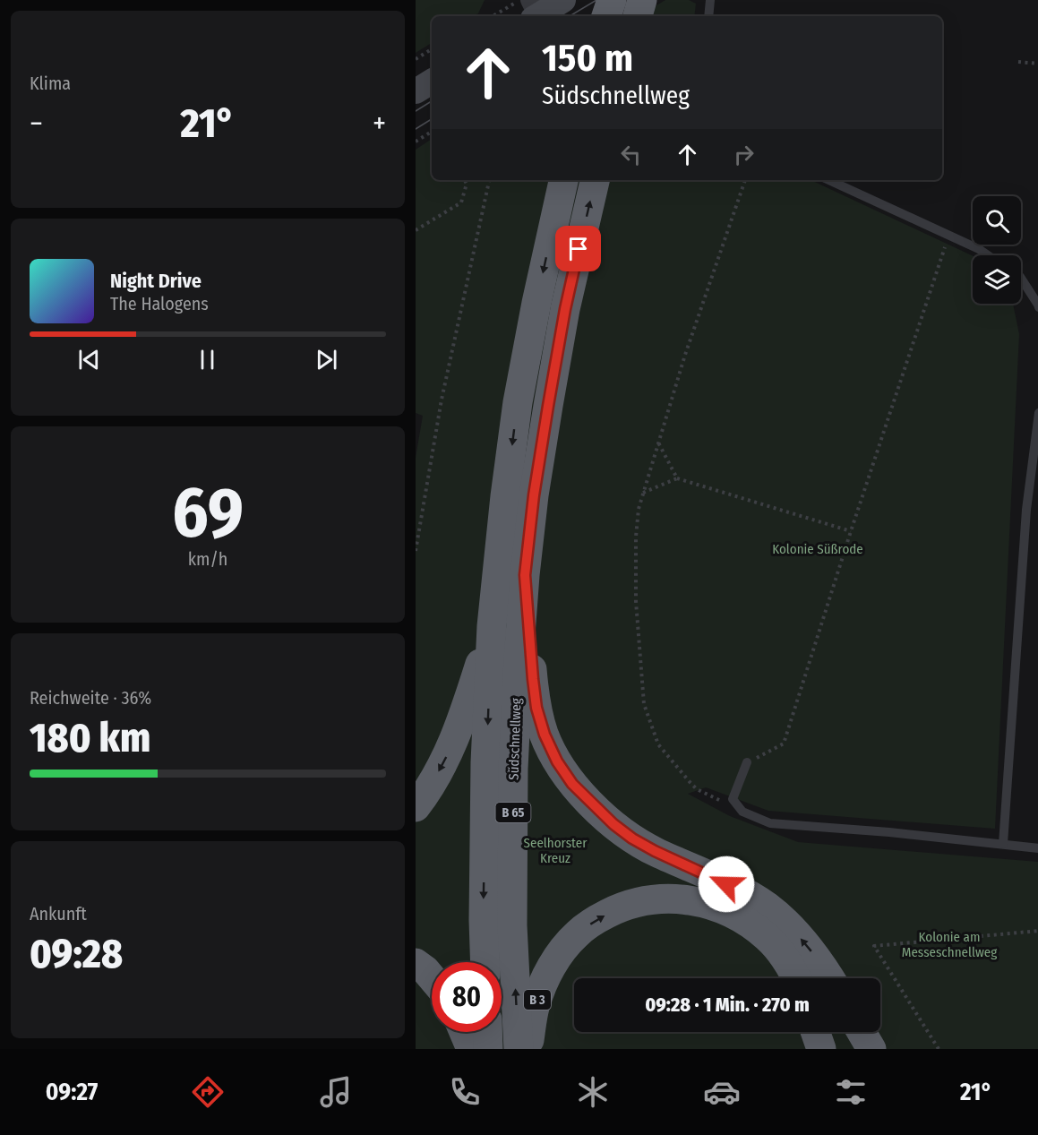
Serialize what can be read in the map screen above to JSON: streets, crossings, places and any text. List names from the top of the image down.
{
  "streets": {
    "highway": ["Südschnellweg", "B 65", "B 3"]
  },
  "parks": ["Kolonie Süßrode", "Seelhorster Kreuz", "Kolonie am Messeschnellweg"],
  "page": {
    "tile": [
      "Klima",
      ["69", "km/h"],
      ["Reichweite · 36%", "180 km"],
      ["Ankunft", "09:28"]
    ],
    "turn": ["150 m", "Südschnellweg"],
    "heat": ["−", "21°", "+"],
    "song": ["Night Drive", "The Halogens"],
    "limit": "80",
    "trip": "09:28 · 1 Min. · 270 m",
    "tabs": ["09:27", "21°"]
  }
}
